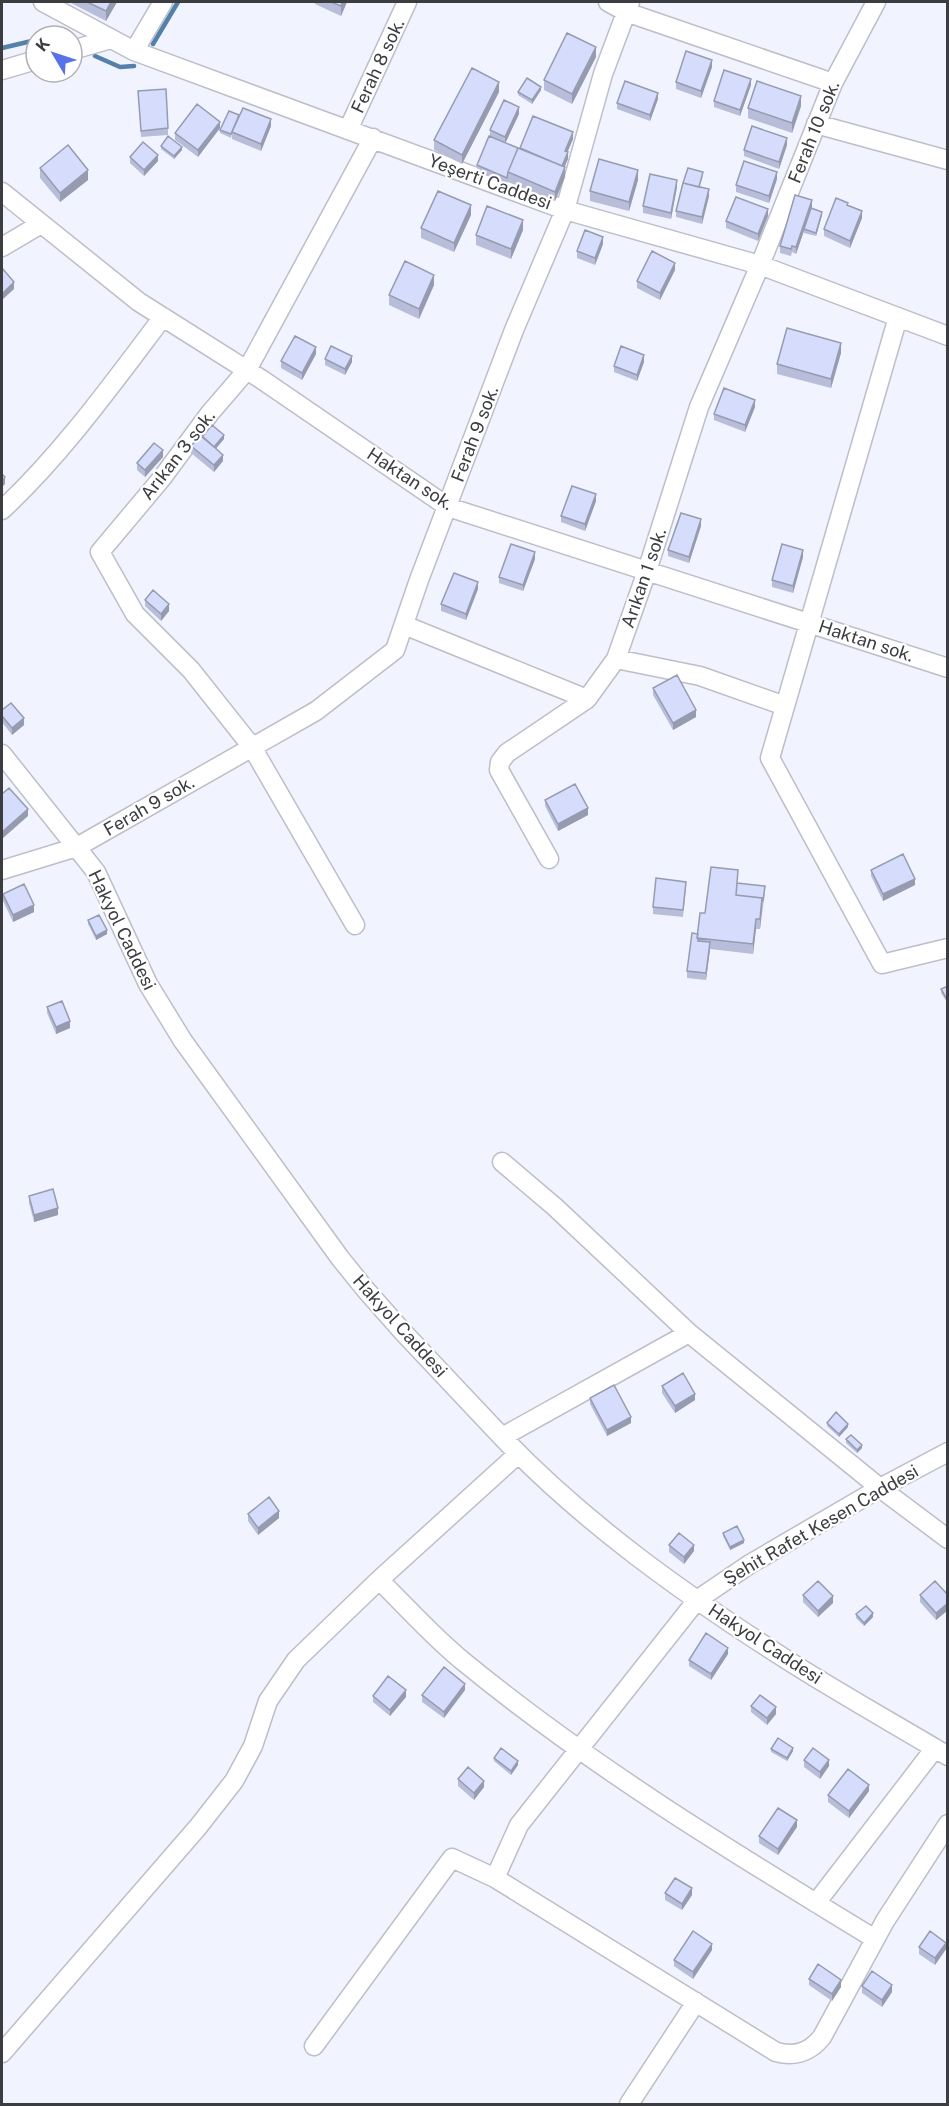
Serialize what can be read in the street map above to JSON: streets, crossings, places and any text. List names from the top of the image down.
{
  "streets": {
    "street": [
      "Ferah 8 sok.",
      "Ferah 10 sok.",
      "Yeşerti Caddesi",
      "Ferah 9 sok.",
      "Arıkan 3 sok.",
      "Haktan sok.",
      "Arıkan 1 sok.",
      "Hakyol Caddesi",
      "Şehit Rafet Kesen Caddesi"
    ]
  },
  "crossings": [
    ["Ferah 8 sok.", "Yeşerti Caddesi"],
    ["Ferah 10 sok.", "Yeşerti Caddesi"],
    ["Ferah 10 sok.", "Arıkan 1 sok."],
    ["Yeşerti Caddesi", "Ferah 9 sok."],
    ["Yeşerti Caddesi", "Arıkan 3 sok."],
    ["Yeşerti Caddesi", "Arıkan 1 sok."],
    ["Ferah 9 sok.", "Arıkan 3 sok."],
    ["Ferah 9 sok.", "Haktan sok."],
    ["Ferah 9 sok.", "Hakyol Caddesi"],
    ["Arıkan 3 sok.", "Haktan sok."],
    ["Haktan sok.", "Arıkan 1 sok."],
    ["Hakyol Caddesi", "Şehit Rafet Kesen Caddesi"]
  ],
  "north": "top left"
}
